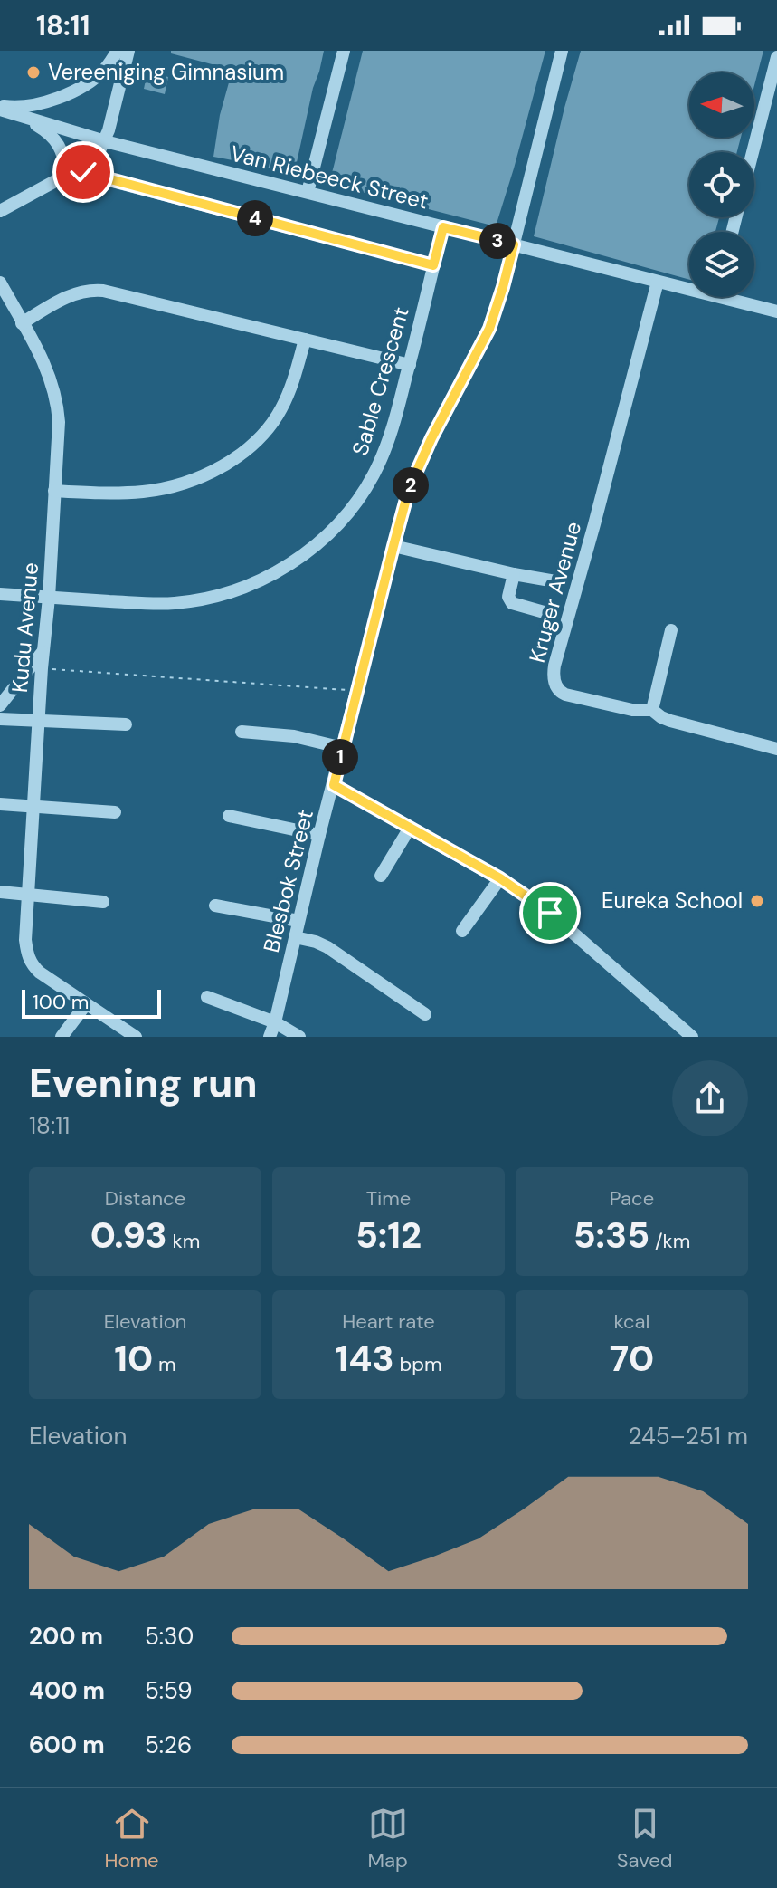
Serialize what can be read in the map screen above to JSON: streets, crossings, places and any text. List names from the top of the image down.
{
  "streets": {
    "street": [
      "Van Riebeeck Street",
      "Sable Crescent",
      "Kruger Avenue",
      "Kudu Avenue",
      "Blesbok Street"
    ]
  },
  "crossings": [
    ["Van Riebeeck Street", "Sable Crescent"],
    ["Van Riebeeck Street", "Kruger Avenue"],
    ["Van Riebeeck Street", "Blesbok Street"],
    ["Sable Crescent", "Kudu Avenue"]
  ],
  "places": ["Vereeniging Gimnasium", "Eureka School"],
  "scale_bar": "100 m",
  "north": "left",
  "page": {
    "status": "18:11",
    "pins": [
      "4",
      "3",
      "2",
      "1"
    ],
    "scale": "100 m",
    "heading": ["Evening run", "18:11"],
    "stats": [
      ["Distance", "0.93 km"],
      ["Time", "5:12"],
      ["Pace", "5:35 /km"],
      ["Elevation", "10 m"],
      ["Heart rate", "143 bpm"],
      ["kcal", "70"]
    ],
    "chart": ["Elevation", "245–251 m"],
    "list": [
      {
        "name": "200 m",
        "note": "5:30"
      },
      {
        "name": "400 m",
        "note": "5:59"
      },
      {
        "name": "600 m",
        "note": "5:26"
      }
    ],
    "tabs": ["Home", "Map", "Saved"]
  }
}
